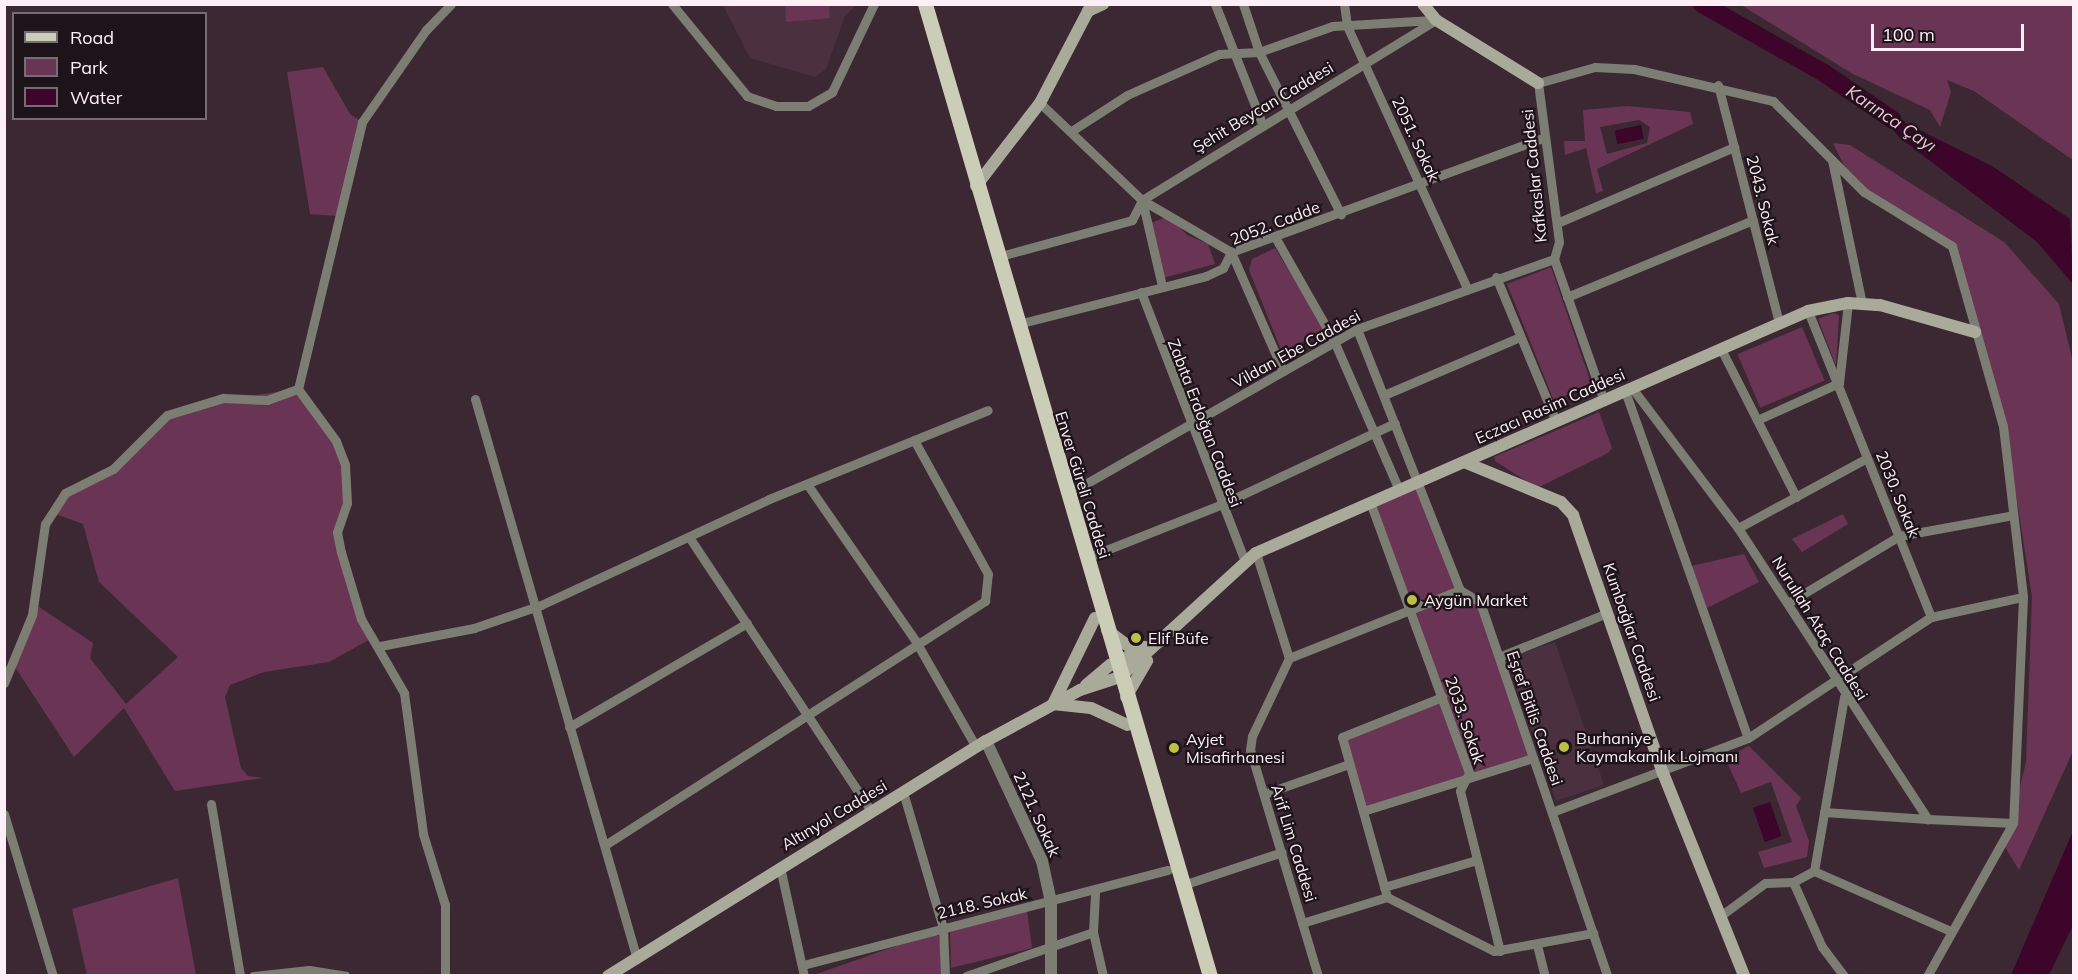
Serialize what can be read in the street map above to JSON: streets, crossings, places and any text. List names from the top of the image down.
{
  "streets": {
    "main road": [
      "Eczacı Rasim Caddesi",
      "Enver Güreli Caddesi",
      "Kumbağlar Caddesi",
      "Altınyol Caddesi"
    ],
    "street": [
      "Şehit Beycan Caddesi",
      "2051. Sokak",
      "Kafkaslar Caddesi",
      "2043. Sokak",
      "2052. Cadde",
      "Vildan Ebe Caddesi",
      "Zabıta Erdoğan Caddesi",
      "2030. Sokak",
      "Nurullah Ataç Caddesi",
      "Eşref Bitlis Caddesi",
      "2033. Sokak",
      "2121. Sokak",
      "Arif Lim Caddesi",
      "2118. Sokak"
    ]
  },
  "crossings": [
    ["Şehit Beycan Caddesi", "2051. Sokak"],
    ["Şehit Beycan Caddesi", "Enver Güreli Caddesi"],
    ["2051. Sokak", "2052. Cadde"],
    ["2051. Sokak", "Vildan Ebe Caddesi"],
    ["Kafkaslar Caddesi", "2052. Cadde"],
    ["Kafkaslar Caddesi", "Vildan Ebe Caddesi"],
    ["Kafkaslar Caddesi", "Eczacı Rasim Caddesi"],
    ["2043. Sokak", "Eczacı Rasim Caddesi"],
    ["2052. Cadde", "Zabıta Erdoğan Caddesi"],
    ["2052. Cadde", "Enver Güreli Caddesi"],
    ["Vildan Ebe Caddesi", "Zabıta Erdoğan Caddesi"],
    ["Vildan Ebe Caddesi", "Enver Güreli Caddesi"],
    ["Vildan Ebe Caddesi", "Eşref Bitlis Caddesi"],
    ["Eczacı Rasim Caddesi", "Zabıta Erdoğan Caddesi"],
    ["Eczacı Rasim Caddesi", "Enver Güreli Caddesi"],
    ["Eczacı Rasim Caddesi", "2030. Sokak"],
    ["Eczacı Rasim Caddesi", "Nurullah Ataç Caddesi"],
    ["Eczacı Rasim Caddesi", "Kumbağlar Caddesi"],
    ["Eczacı Rasim Caddesi", "Eşref Bitlis Caddesi"],
    ["Eczacı Rasim Caddesi", "2033. Sokak"],
    ["Eczacı Rasim Caddesi", "Altınyol Caddesi"],
    ["Enver Güreli Caddesi", "Altınyol Caddesi"],
    ["Enver Güreli Caddesi", "2118. Sokak"],
    ["2121. Sokak", "Altınyol Caddesi"],
    ["2121. Sokak", "2118. Sokak"]
  ],
  "water": ["Karınca Çayı"],
  "places": [
    "Aygün Market",
    "Elif Büfe",
    "Burhaniye Kaymakamlık Lojmanı",
    "Ayjet Misafirhanesi"
  ],
  "legend": ["Road", "Park", "Water"],
  "scale_bar": "100 m"
}
